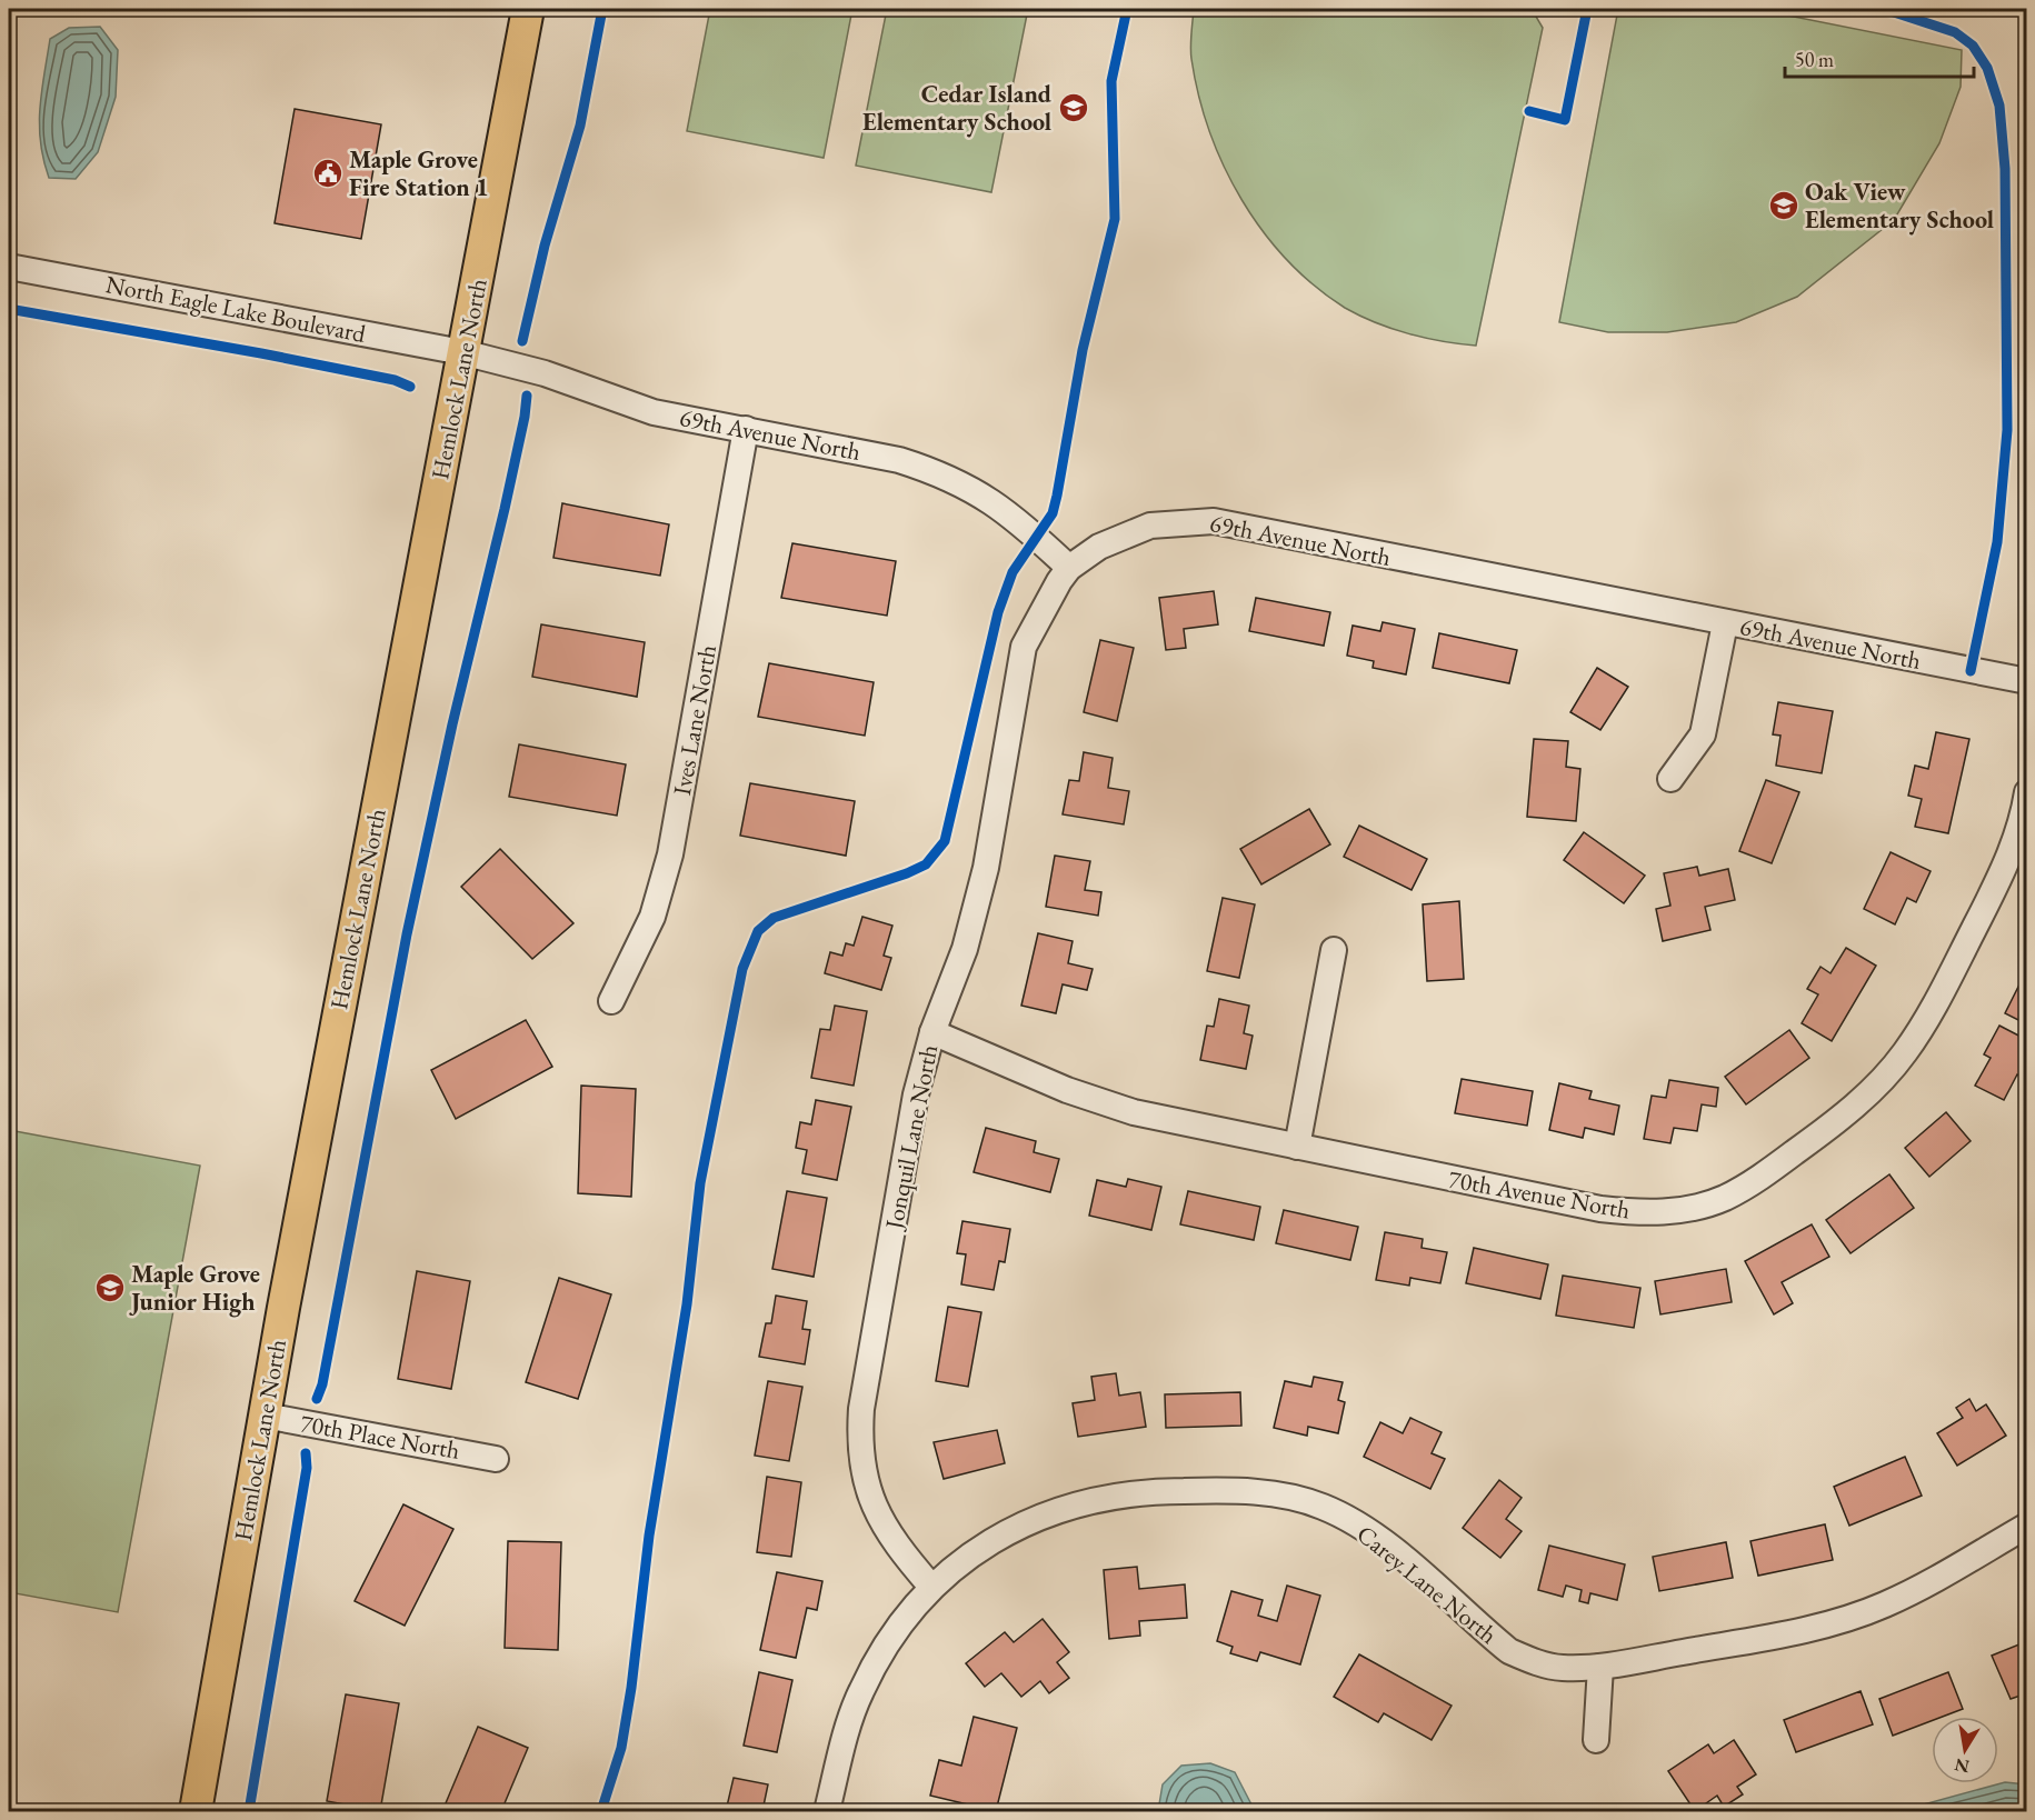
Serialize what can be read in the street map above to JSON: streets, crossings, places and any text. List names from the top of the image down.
{
  "streets": {
    "main road": ["Hemlock Lane North"],
    "street": [
      "North Eagle Lake Boulevard",
      "69th Avenue North",
      "Ives Lane North",
      "Jonquil Lane North",
      "70th Avenue North",
      "70th Place North",
      "Carey Lane North"
    ]
  },
  "crossings": [
    ["North Eagle Lake Boulevard", "Hemlock Lane North"],
    ["North Eagle Lake Boulevard", "69th Avenue North"],
    ["Hemlock Lane North", "69th Avenue North"],
    ["Hemlock Lane North", "70th Place North"],
    ["69th Avenue North", "Ives Lane North"],
    ["69th Avenue North", "Jonquil Lane North"],
    ["Jonquil Lane North", "70th Avenue North"],
    ["Jonquil Lane North", "Carey Lane North"]
  ],
  "places": {
    "school or university": ["Cedar Island Elementary School", "Oak View Elementary School", "Maple Grove Junior High"],
    "public building": ["Maple Grove Fire Station 1"]
  },
  "scale_bar": "50 m",
  "north": "bottom"
}
